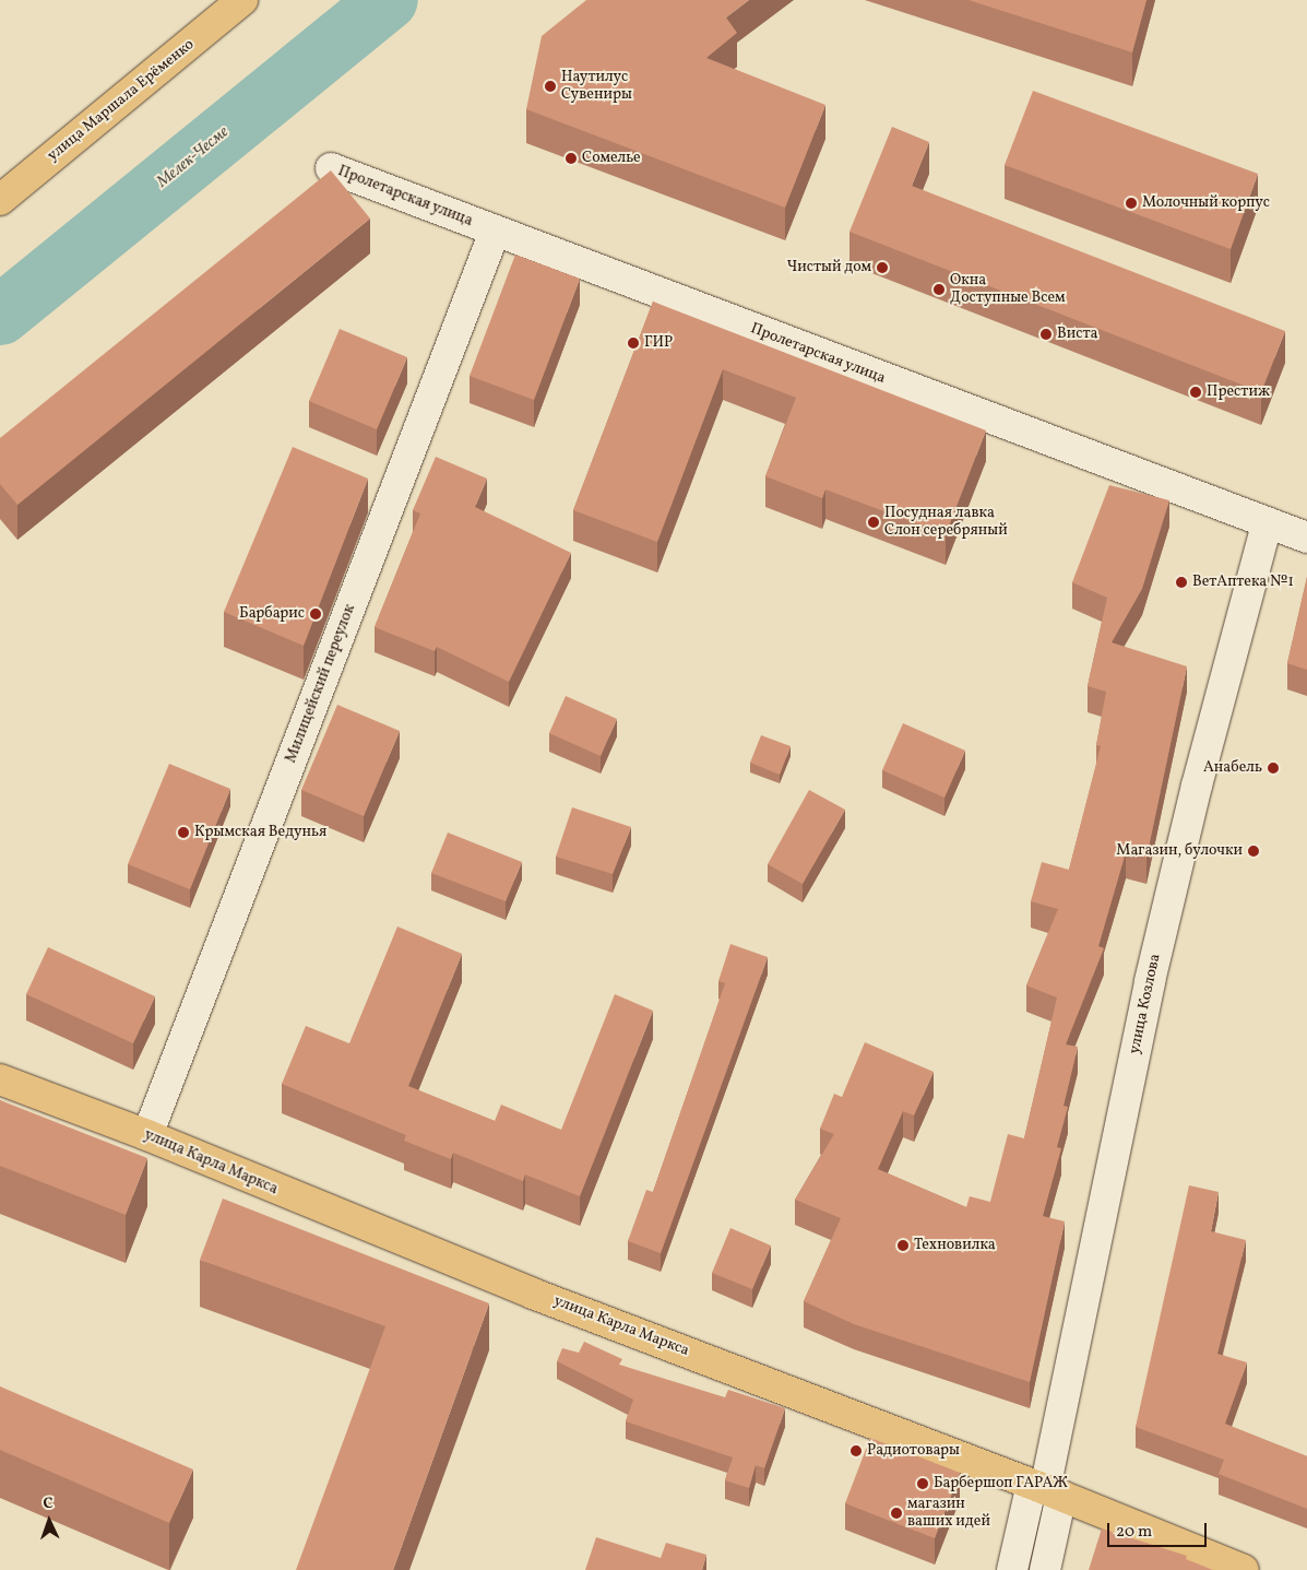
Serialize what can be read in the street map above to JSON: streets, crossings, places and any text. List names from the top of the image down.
{
  "streets": {
    "main road": ["улица Маршала Ерёменко", "улица Карла Маркса"],
    "street": ["Пролетарская улица", "Милицейский переулок", "улица Козлова"]
  },
  "crossings": [
    ["Пролетарская улица", "Милицейский переулок"],
    ["Пролетарская улица", "улица Козлова"],
    ["Милицейский переулок", "улица Карла Маркса"],
    ["улица Козлова", "улица Карла Маркса"]
  ],
  "water": ["Мелек-Чесме"],
  "places": [
    "Наутилус Сувениры",
    "Сомелье",
    "Молочный корпус",
    "Чистый дом",
    "Окна Доступные Всем",
    "Виста",
    "ГИР",
    "Престиж",
    "Посудная лавка Слон серебряный",
    "ВетАптека №1",
    "Барбарис",
    "Анабель",
    "Крымская Ведунья",
    "Магазин, булочки",
    "Техновилка",
    "Радиотовары",
    "Барбершоп ГАРАЖ",
    "магазин ваших идей"
  ],
  "scale_bar": "20 m",
  "north": "top"
}
